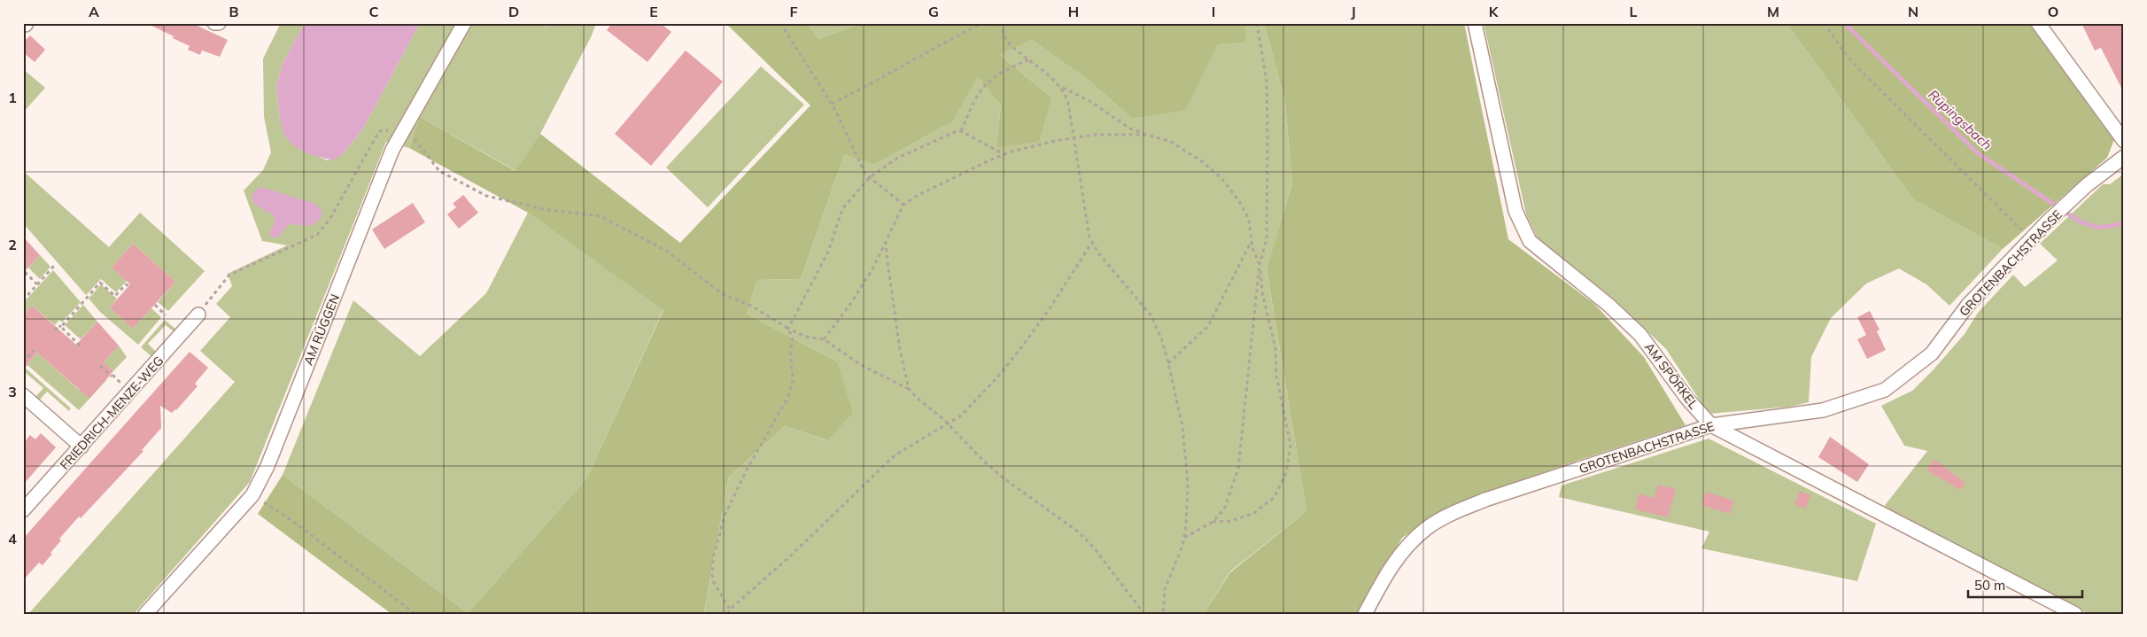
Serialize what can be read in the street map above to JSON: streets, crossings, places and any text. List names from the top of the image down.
{
  "streets": {
    "street": [
      "GROTENBACHSTRASSE",
      "AM RÜGGEN",
      "AM SPÖRKEL",
      "FRIEDRICH-MENZE-WEG"
    ]
  },
  "crossings": [
    ["GROTENBACHSTRASSE", "AM SPÖRKEL"]
  ],
  "water": ["Rüpingsbach"],
  "scale_bar": "50 m",
  "grid": {
    "columns": [
      "A",
      "B",
      "C",
      "D",
      "E",
      "F",
      "G",
      "H",
      "I",
      "J",
      "K",
      "L",
      "M",
      "N",
      "O"
    ],
    "rows": [
      "1",
      "2",
      "3",
      "4"
    ]
  }
}
